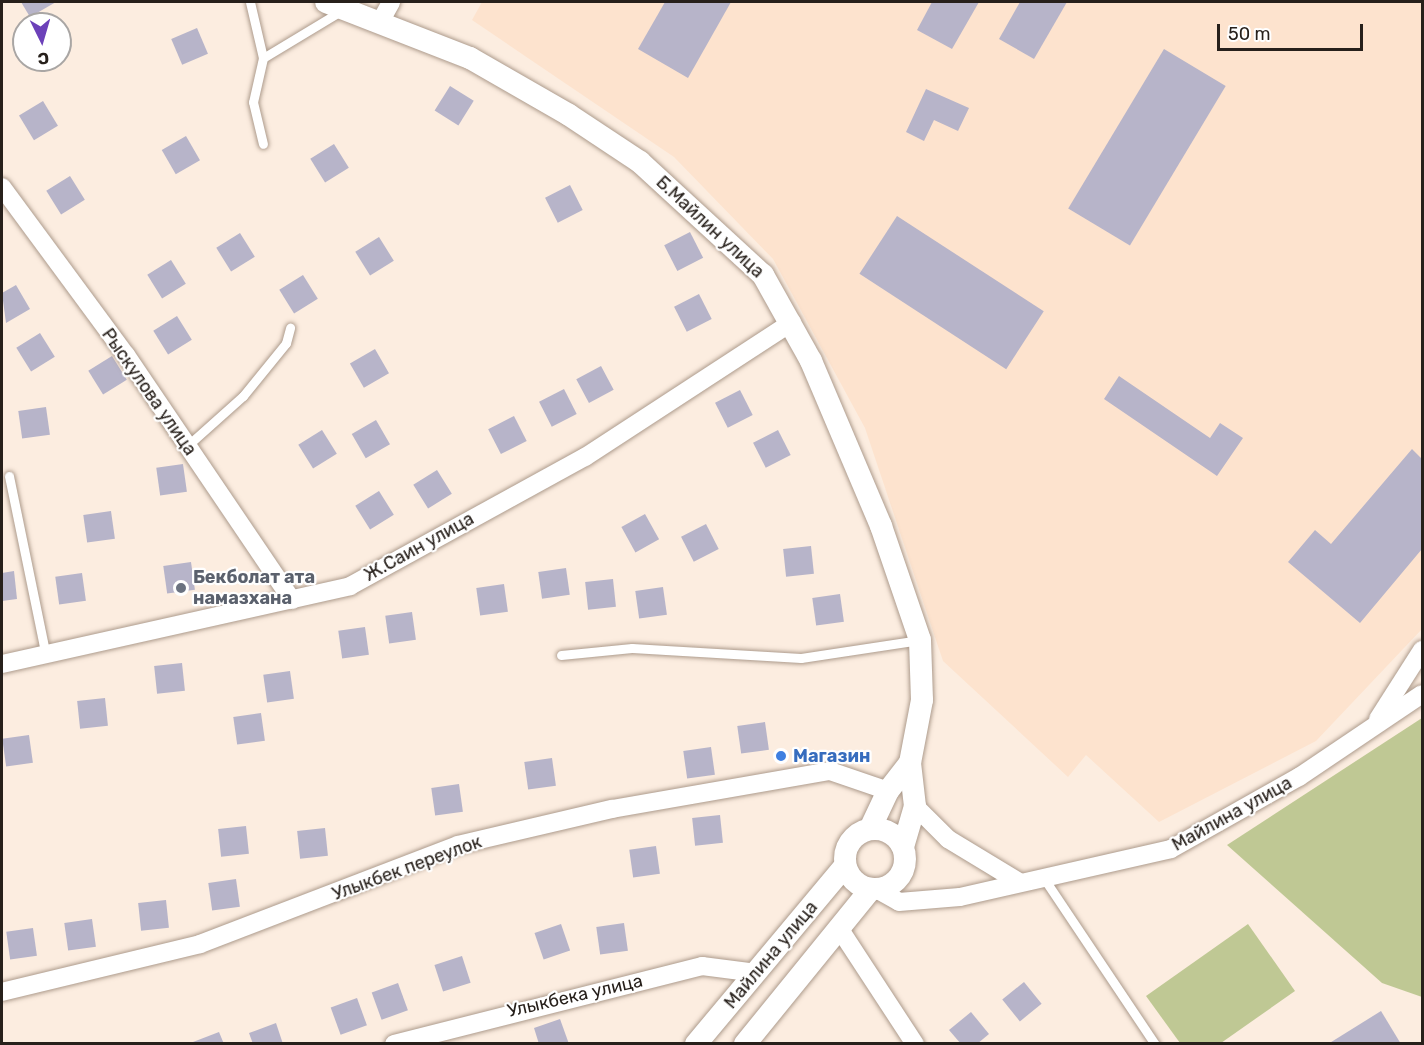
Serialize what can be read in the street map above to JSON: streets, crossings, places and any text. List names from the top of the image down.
{
  "streets": {
    "street": [
      "Б.Майлин улица",
      "Рыскулова улица",
      "Ж.Саин улица",
      "Майлина улица",
      "Улыкбек переулок",
      "Улыкбека улица"
    ]
  },
  "crossings": [
    ["Б.Майлин улица", "Ж.Саин улица"],
    ["Б.Майлин улица", "Майлина улица"],
    ["Б.Майлин улица", "Улыкбек переулок"],
    ["Рыскулова улица", "Ж.Саин улица"],
    ["Майлина улица", "Улыкбека улица"]
  ],
  "places": ["Бекболат ата намазхана", "Магазин"],
  "scale_bar": "50 m",
  "north": "bottom"
}
